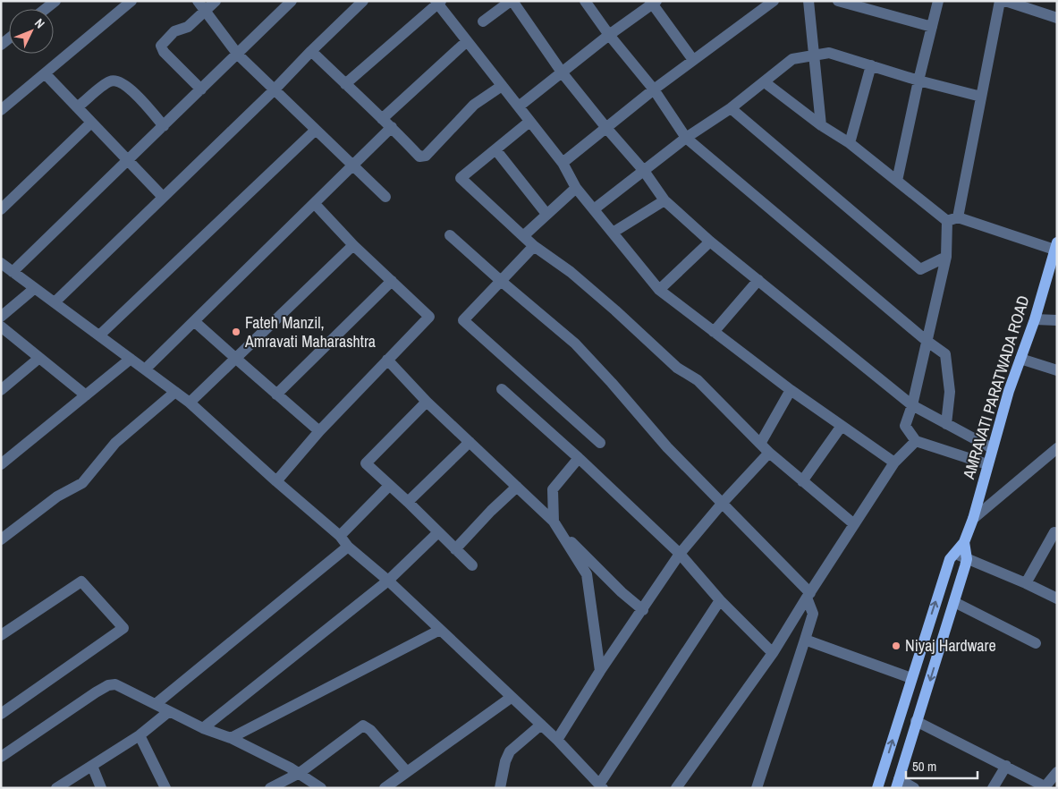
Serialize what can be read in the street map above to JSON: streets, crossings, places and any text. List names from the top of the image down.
{
  "streets": {
    "main road": ["AMRAVATI PARATWADA ROAD"]
  },
  "places": ["Fateh Manzil, Amravati Maharashtra", "Niyaj Hardware"],
  "scale_bar": "50 m",
  "north": "top right"
}
